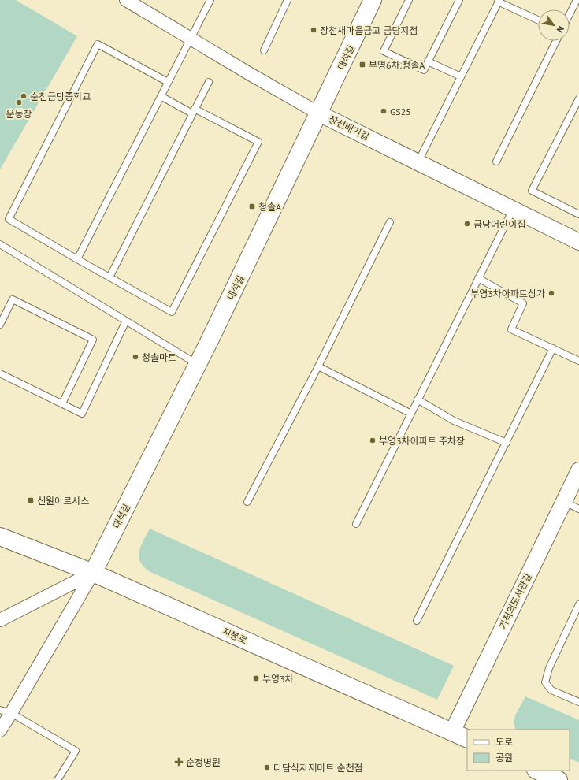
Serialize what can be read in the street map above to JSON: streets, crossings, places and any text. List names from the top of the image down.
{
  "streets": {
    "main road": ["대석길", "지봉로"],
    "street": ["장선배기길", "기적의도서관길"]
  },
  "crossings": [
    ["대석길", "장선배기길"],
    ["대석길", "지봉로"],
    ["기적의도서관길", "지봉로"]
  ],
  "places": {
    "other": [
      "장천새마을금고 금당지점",
      "순천금당중학교",
      "운동장",
      "GS25",
      "금당어린이집",
      "부영3차아파트상가",
      "청솔마트",
      "부영3차아파트 주차장",
      "다담식자재마트 순천점"
    ],
    "transit": [
      "부영6차.청솔A",
      "청솔A",
      "신원아르시스",
      "부영3차"
    ],
    "health": ["순정병원"]
  },
  "legend": ["도로", "공원"],
  "north": "bottom right"
}
